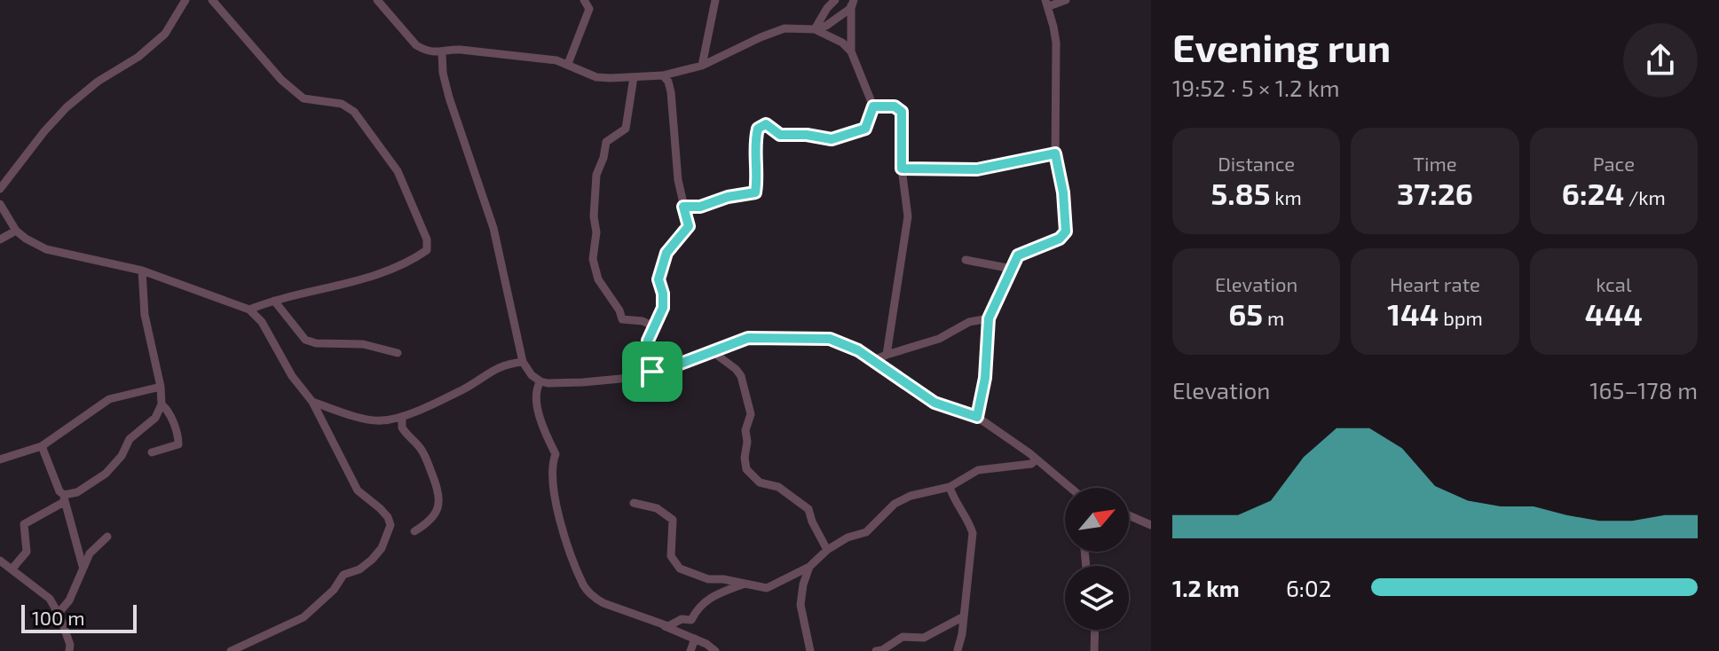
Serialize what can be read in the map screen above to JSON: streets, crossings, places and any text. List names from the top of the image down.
{
  "scale_bar": "100 m",
  "north": "top right",
  "page": {
    "heading": ["Evening run", "19:52 · 5 × 1.2 km"],
    "stats": [
      ["Distance", "5.85 km"],
      ["Time", "37:26"],
      ["Pace", "6:24 /km"],
      ["Elevation", "65 m"],
      ["Heart rate", "144 bpm"],
      ["kcal", "444"]
    ],
    "chart": ["Elevation", "165–178 m"],
    "list": [
      {
        "name": "1.2 km",
        "note": "6:02"
      }
    ],
    "scale": "100 m"
  }
}
